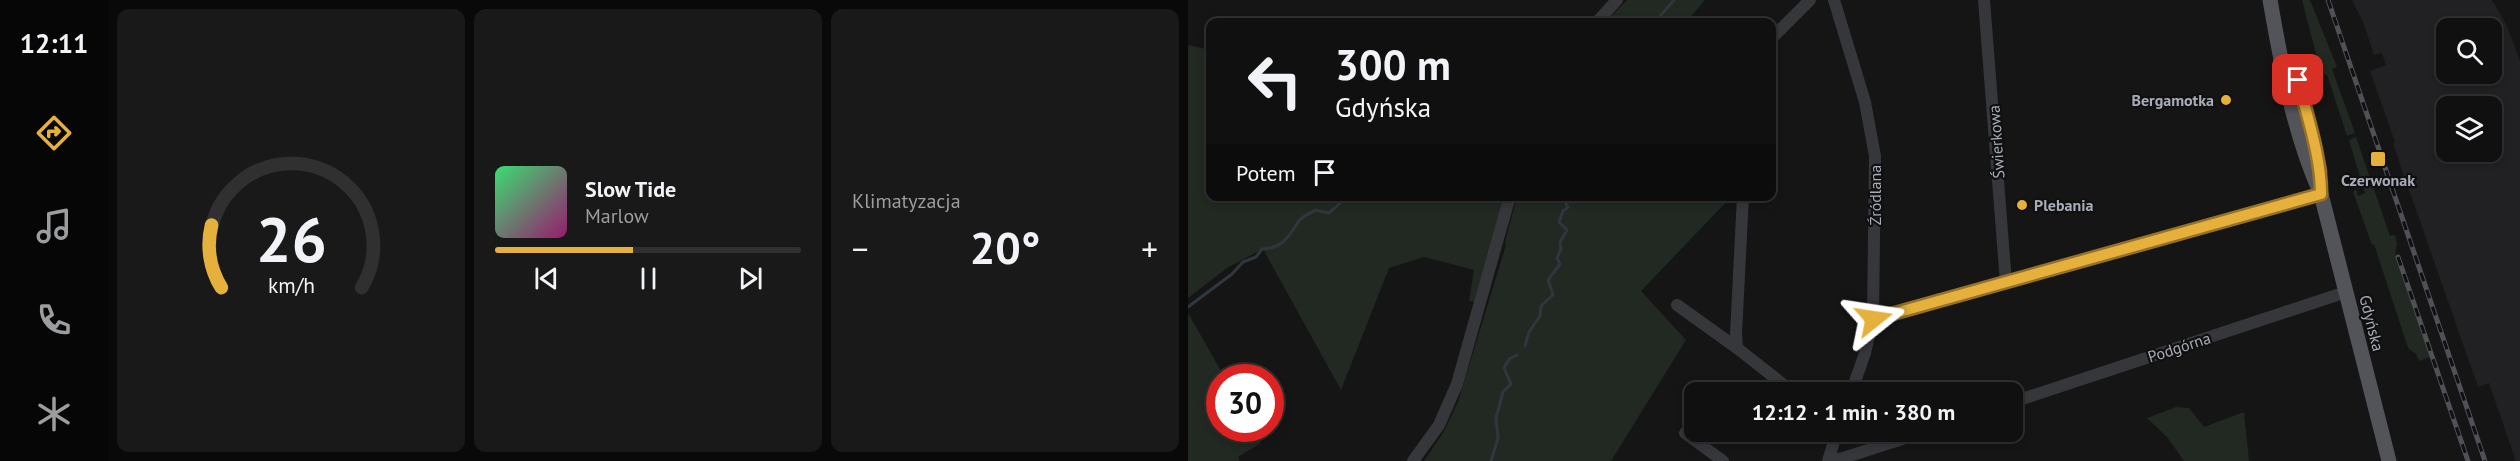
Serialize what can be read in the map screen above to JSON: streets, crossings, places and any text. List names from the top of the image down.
{
  "streets": {
    "main road": ["Gdyńska"],
    "street": ["Świerkowa", "Źródlana", "Podgórna"]
  },
  "crossings": [
    ["Gdyńska", "Podgórna"]
  ],
  "places": {
    "other": ["Bergamotka", "Plebania"],
    "transit": ["Czerwonak"]
  },
  "page": {
    "tabs": "12:11",
    "tile": "Klimatyzacja",
    "turn": ["300 m", "Gdyńska"],
    "then": "Potem",
    "song": ["Slow Tide", "Marlow"],
    "heat": ["−", "20°", "+"],
    "limit": "30",
    "trip": "12:12 · 1 min · 380 m",
    "gauge": ["26", "km/h"]
  }
}
